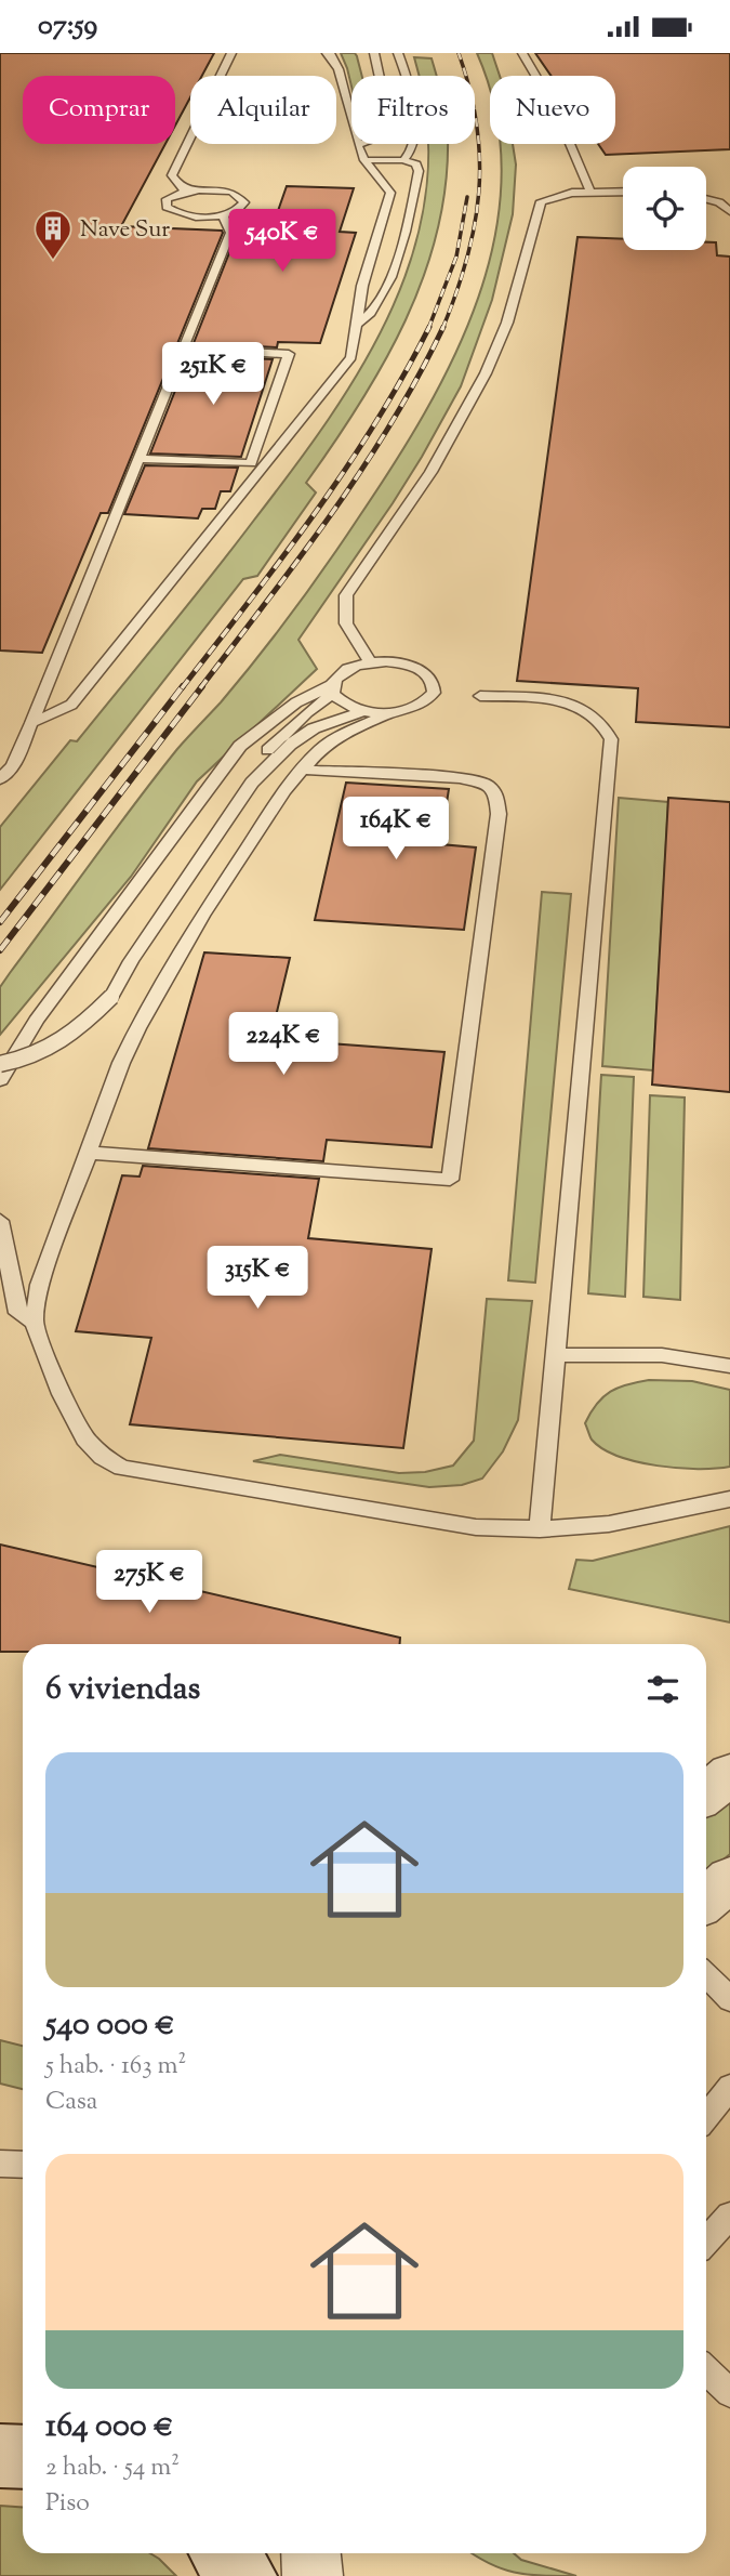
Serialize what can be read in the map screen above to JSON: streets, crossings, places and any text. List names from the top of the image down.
{
  "places": {
    "building": ["Nave Sur"]
  },
  "page": {
    "status": "07:59",
    "chip": [
      "Comprar",
      "Alquilar",
      "Filtros",
      "Nuevo"
    ],
    "price": [
      "540K €",
      "251K €",
      "164K €",
      "224K €",
      "315K €",
      "275K €"
    ],
    "heading": "6 viviendas",
    "list": [
      {
        "name": "540 000 €",
        "note": "5 hab. · 163 m² · Casa"
      },
      {
        "name": "164 000 €",
        "note": "2 hab. · 54 m² · Piso"
      }
    ]
  }
}
